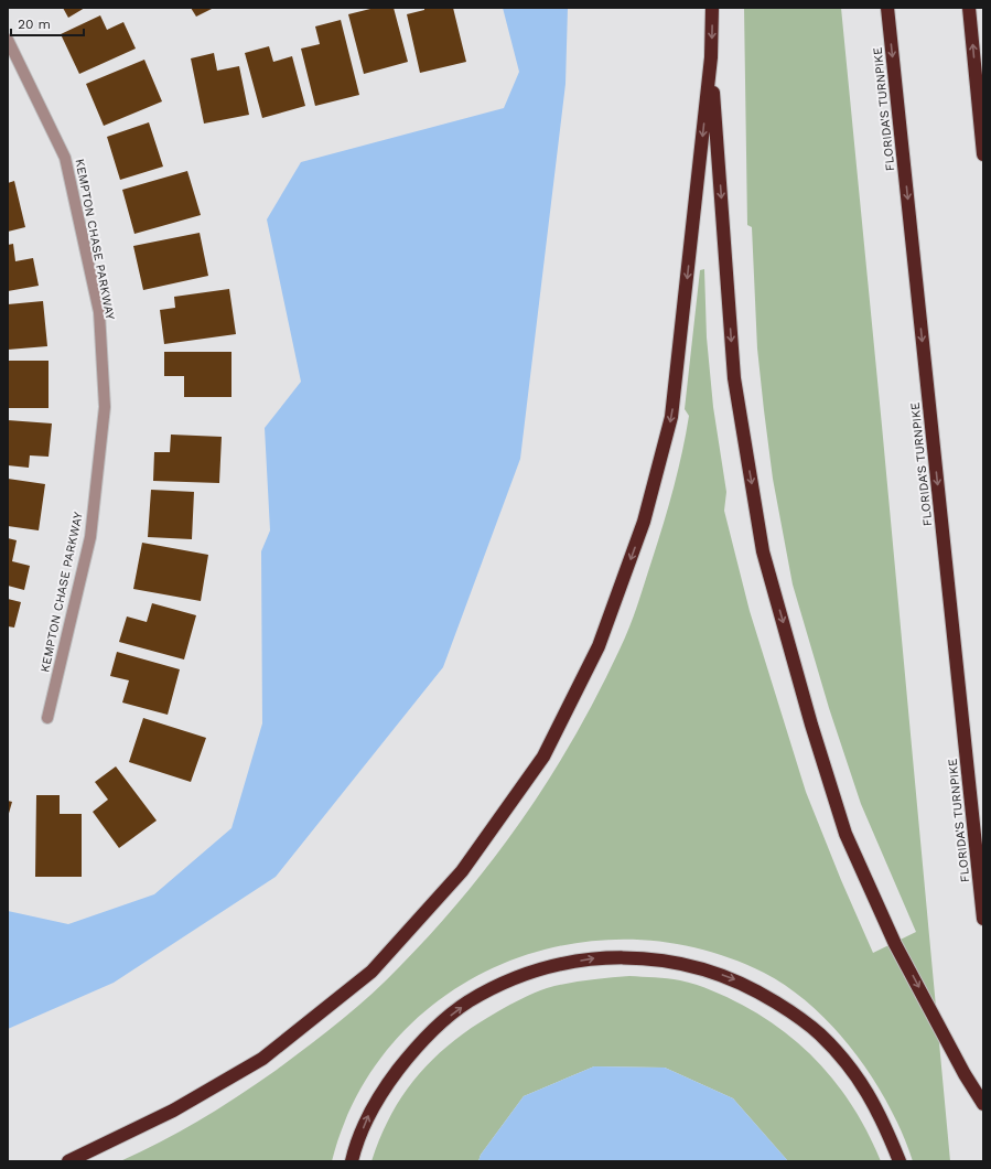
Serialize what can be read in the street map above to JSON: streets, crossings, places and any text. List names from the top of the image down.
{
  "streets": {
    "highway": ["FLORIDA'S TURNPIKE"],
    "street": ["KEMPTON CHASE PARKWAY"]
  },
  "one_way": ["FLORIDA'S TURNPIKE"],
  "scale_bar": "20 m"
}
